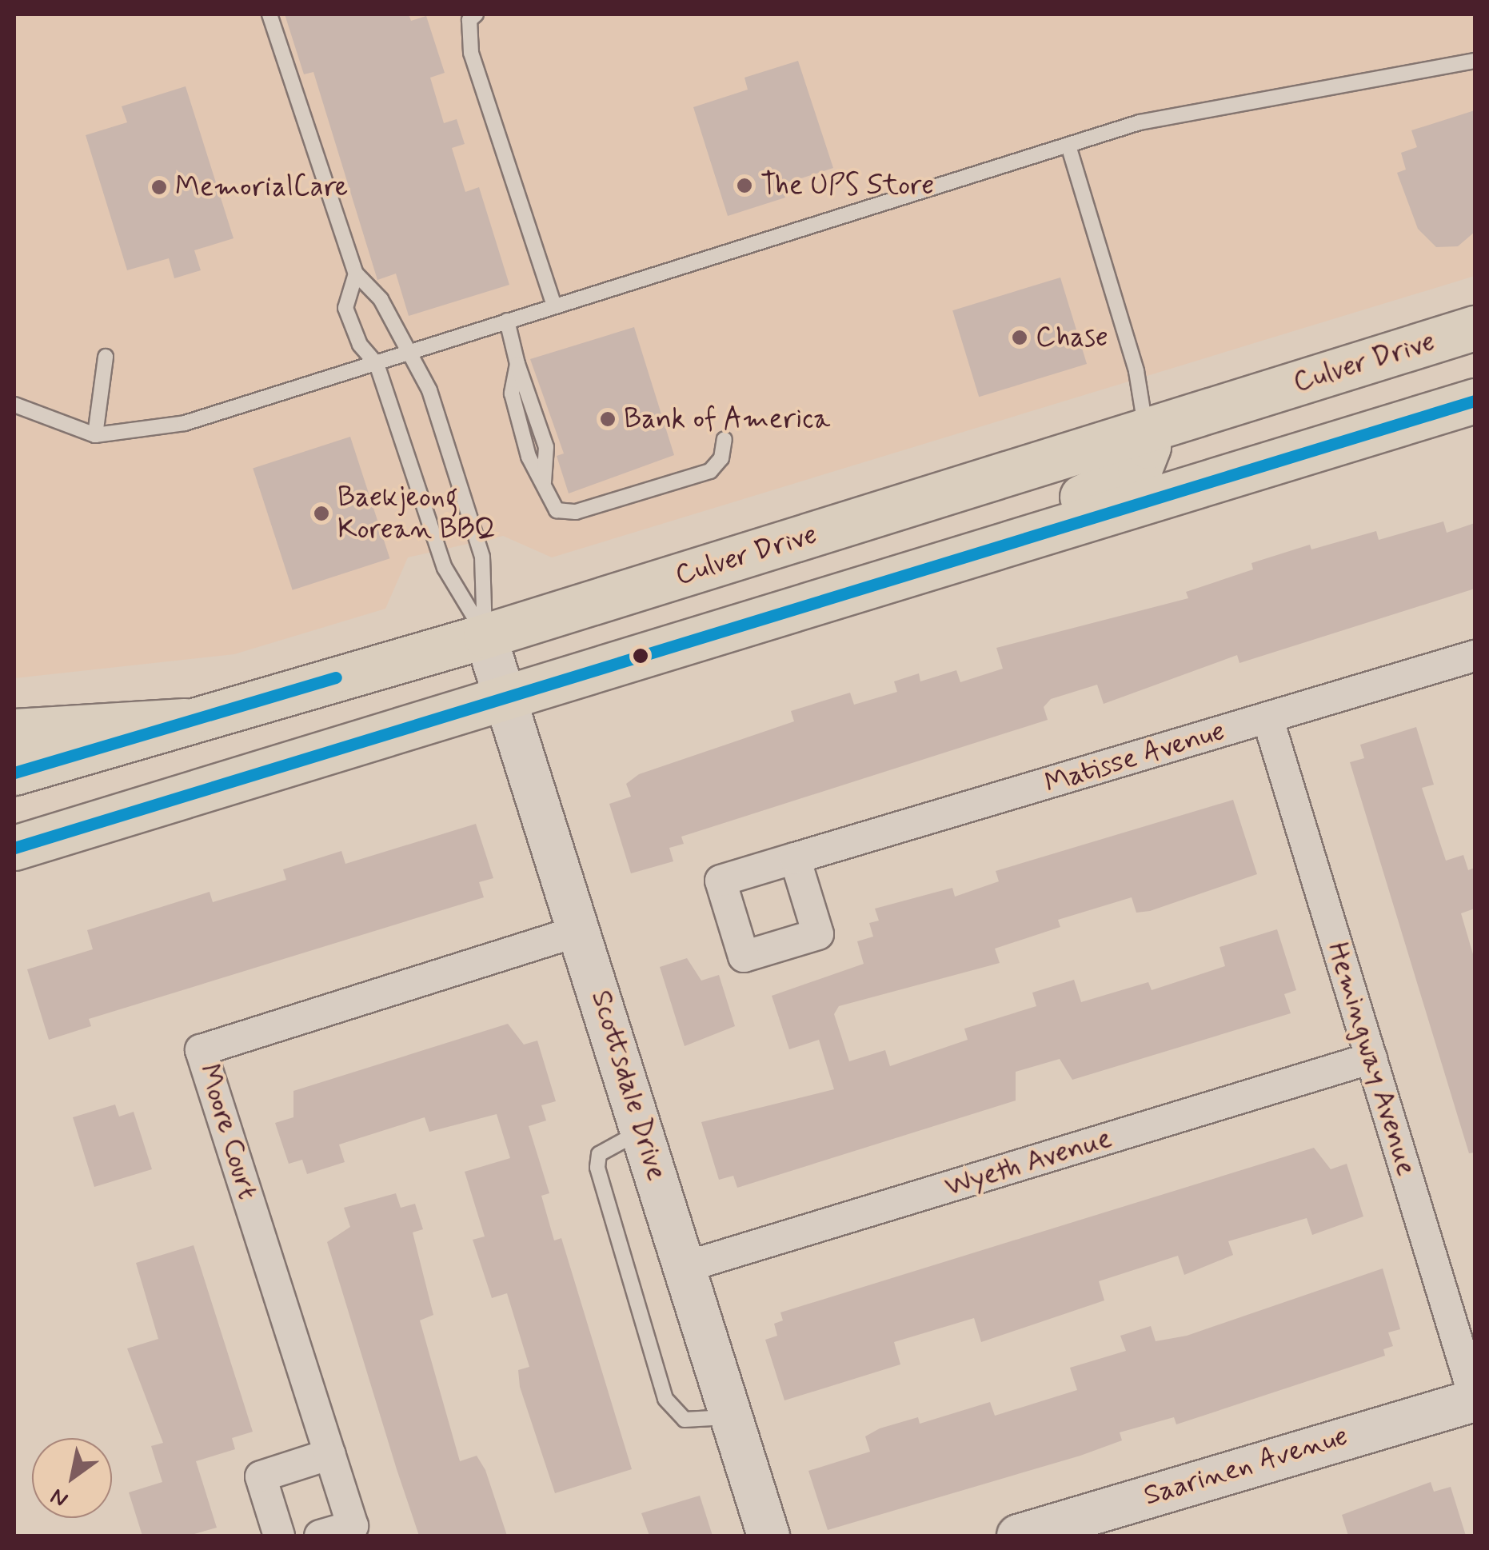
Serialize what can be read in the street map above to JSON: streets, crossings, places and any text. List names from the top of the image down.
{
  "streets": {
    "main road": ["Culver Drive"],
    "street": [
      "Matisse Avenue",
      "Hemingway Avenue",
      "Scottsdale Drive",
      "Moore Court",
      "Wyeth Avenue",
      "Saarinen Avenue"
    ]
  },
  "crossings": [
    ["Culver Drive", "Scottsdale Drive"],
    ["Matisse Avenue", "Hemingway Avenue"],
    ["Hemingway Avenue", "Wyeth Avenue"],
    ["Hemingway Avenue", "Saarinen Avenue"],
    ["Scottsdale Drive", "Moore Court"],
    ["Scottsdale Drive", "Wyeth Avenue"]
  ],
  "places": [
    "The UPS Store",
    "MemorialCare",
    "Chase",
    "Bank of America",
    "Baekjeong Korean BBQ"
  ],
  "north": "bottom left"
}
